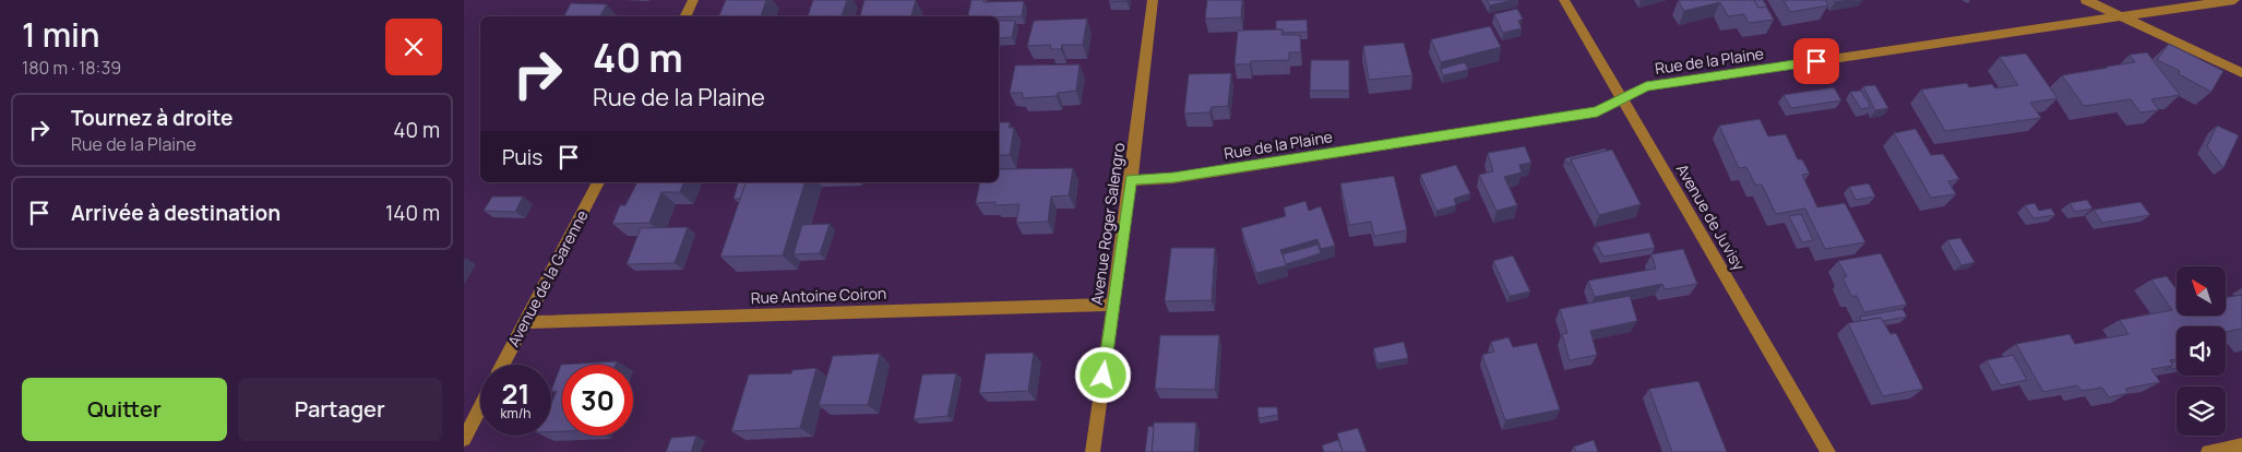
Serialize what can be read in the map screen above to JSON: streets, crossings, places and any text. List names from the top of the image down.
{
  "streets": {
    "street": [
      "Rue de la Plaine",
      "Avenue de Juvisy",
      "Avenue Roger Salengro",
      "Avenue de la Garenne",
      "Rue Antoine Coiron"
    ]
  },
  "crossings": [
    ["Rue de la Plaine", "Avenue de Juvisy"],
    ["Rue de la Plaine", "Avenue Roger Salengro"],
    ["Avenue Roger Salengro", "Rue Antoine Coiron"],
    ["Avenue de la Garenne", "Rue Antoine Coiron"]
  ],
  "north": "top left",
  "page": {
    "heading": ["1 min", "180 m · 18:39"],
    "turn": ["40 m", "Rue de la Plaine"],
    "list": [
      {
        "name": "Tournez à droite",
        "note": "Rue de la Plaine",
        "value": "40 m"
      },
      {
        "name": "Arrivée à destination",
        "value": "140 m"
      }
    ],
    "then": "Puis",
    "speed": "21 km/h",
    "limit": "30",
    "buttons": ["Quitter", "Partager"]
  }
}
